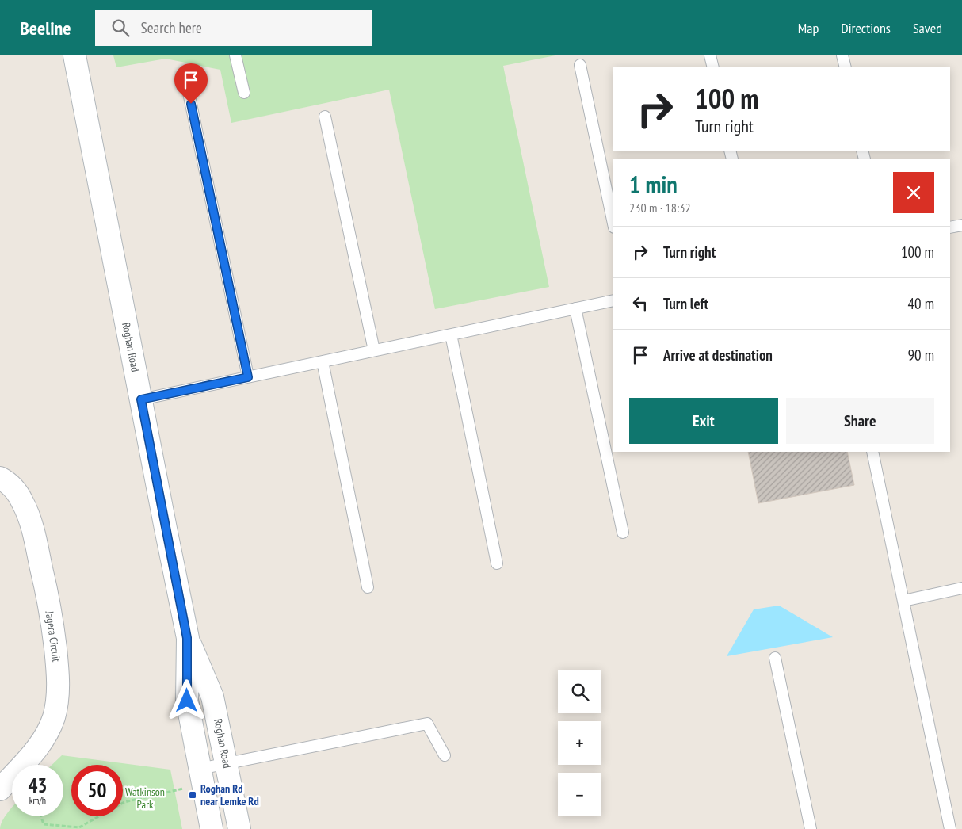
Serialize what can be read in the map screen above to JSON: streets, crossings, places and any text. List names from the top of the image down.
{
  "streets": {
    "main road": ["Roghan Road", "Jagera Circuit"]
  },
  "parks": ["Watkinson Park"],
  "places": {
    "transit": ["Roghan Rd near Lemke Rd"]
  },
  "page": {
    "header": "Beeline",
    "search": "Search here",
    "nav": ["Map", "Directions", "Saved"],
    "turn": ["100 m", "Turn right"],
    "heading": ["1 min", "230 m · 18:32"],
    "list": [
      {
        "name": "Turn right",
        "value": "100 m"
      },
      {
        "name": "Turn left",
        "value": "40 m"
      },
      {
        "name": "Arrive at destination",
        "value": "90 m"
      }
    ],
    "buttons": ["Exit", "Share"],
    "map_buttons": ["+", "−"],
    "speed": "43 km/h",
    "limit": "50"
  }
}
